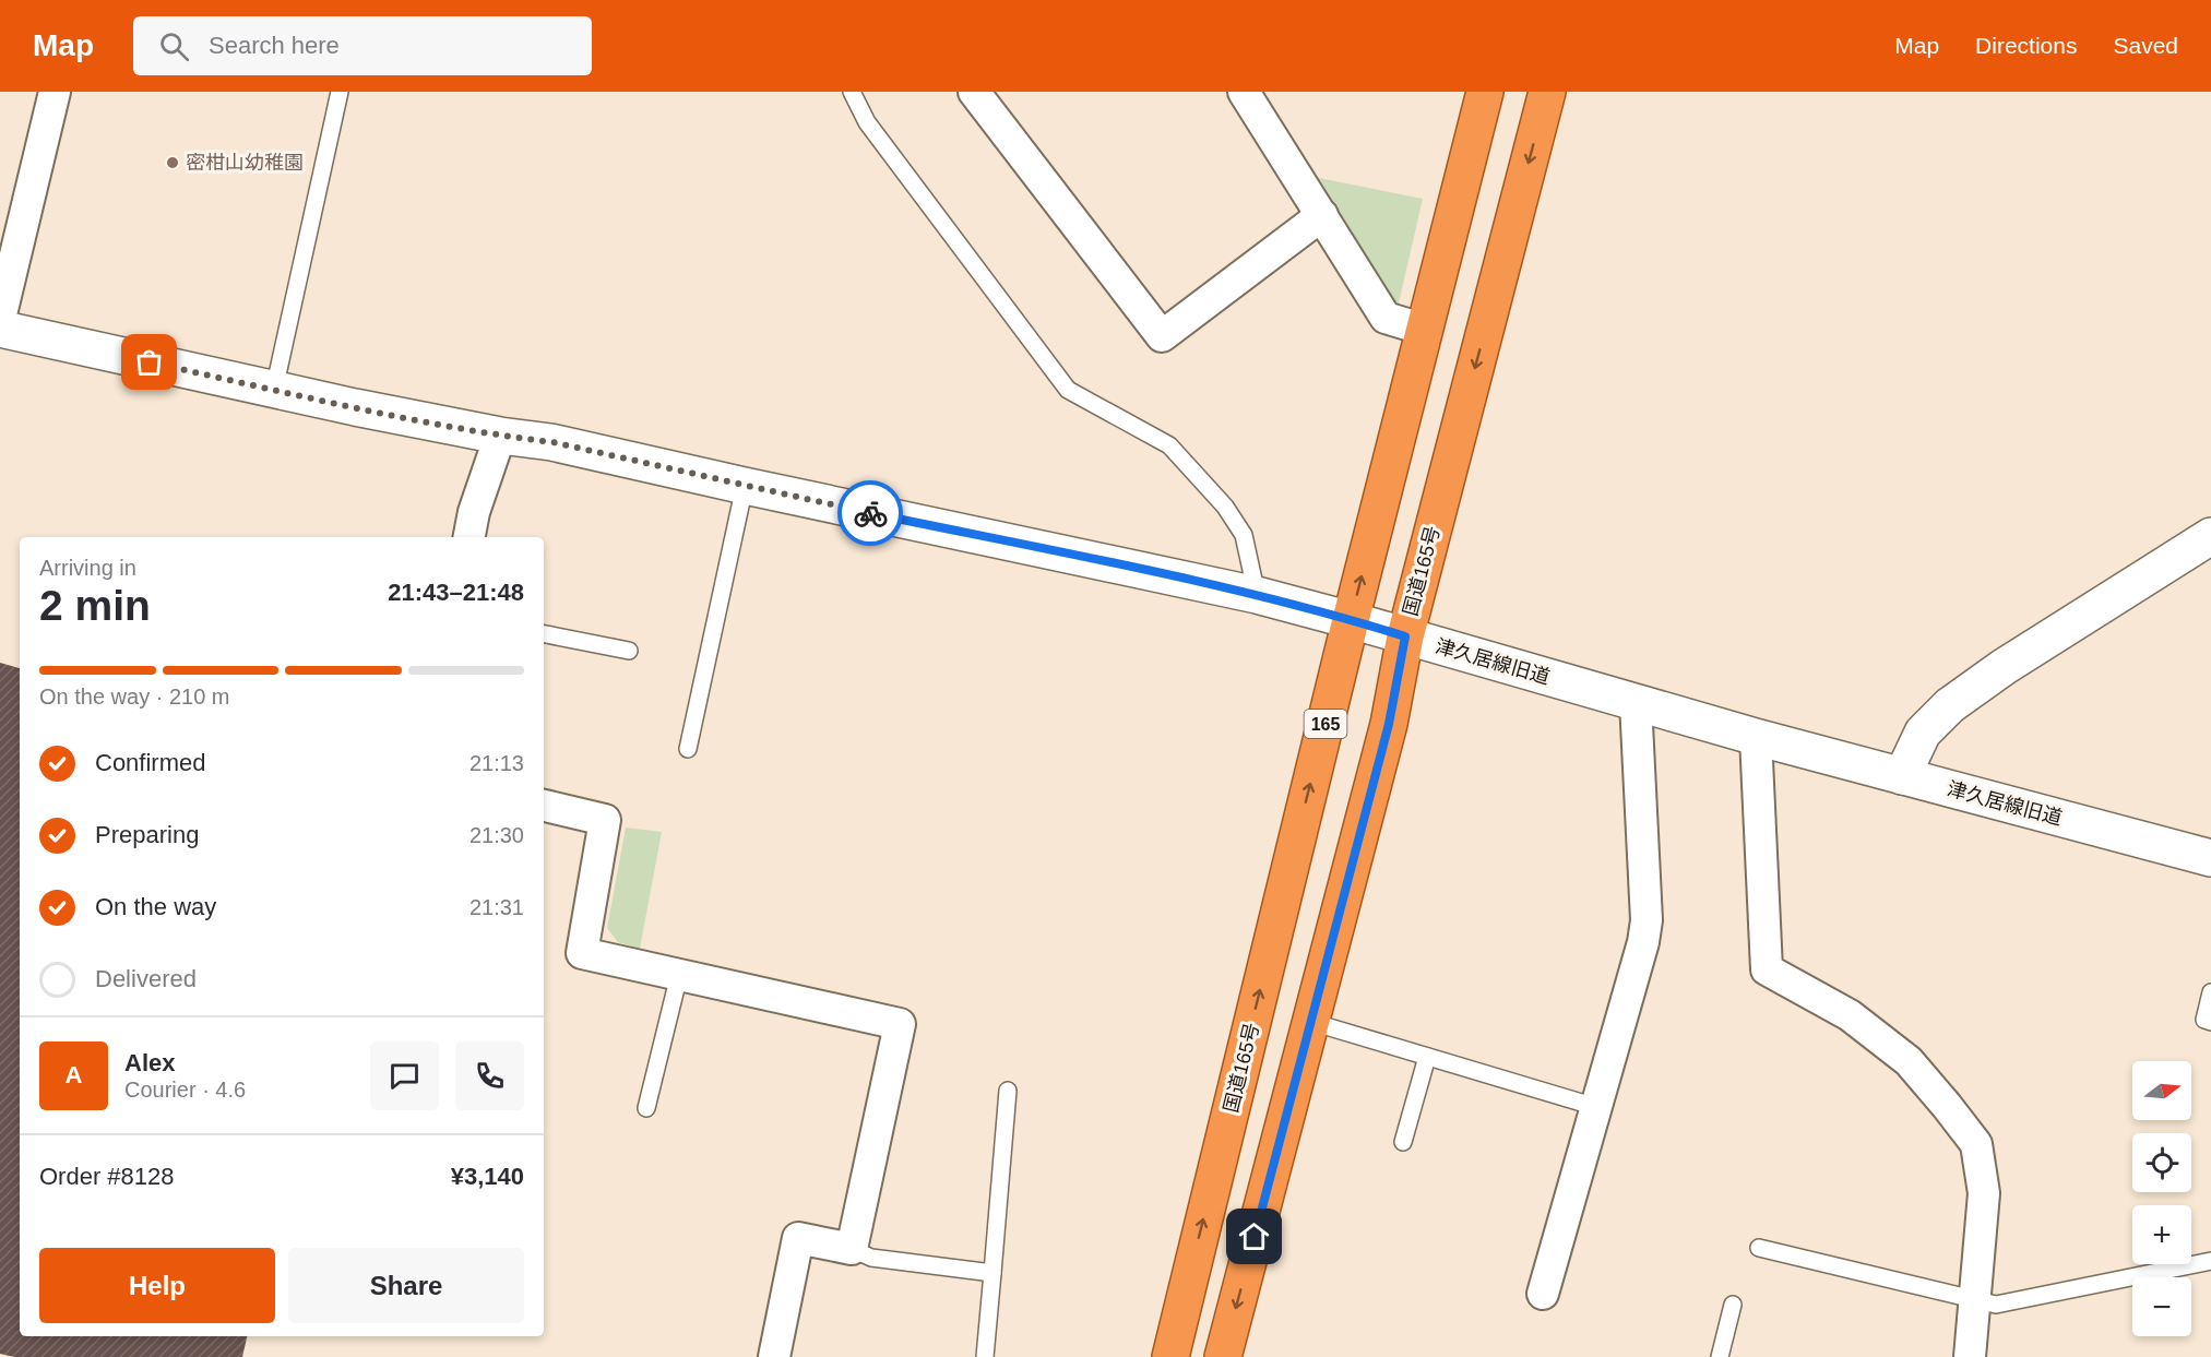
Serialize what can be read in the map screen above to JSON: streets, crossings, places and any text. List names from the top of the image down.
{
  "streets": {
    "highway": ["国道165号", "165"],
    "street": ["津久居線旧道"]
  },
  "crossings": [
    ["国道165号", "津久居線旧道"]
  ],
  "places": ["密柑山幼稚園"],
  "north": "right",
  "page": {
    "header": "Map",
    "search": "Search here",
    "nav": ["Map", "Directions", "Saved"],
    "heading": ["2 min", "Arriving in", "21:43–21:48"],
    "panel": [
      "Alex",
      "Courier · 4.6",
      "Order #8128",
      "¥3,140"
    ],
    "bar": "On the way · 210 m",
    "list": [
      ["Confirmed", "21:13"],
      ["Preparing", "21:30"],
      ["On the way", "21:31"],
      "Delivered"
    ],
    "round": "A",
    "map_buttons": ["+", "−"],
    "buttons": ["Help", "Share"]
  }
}
